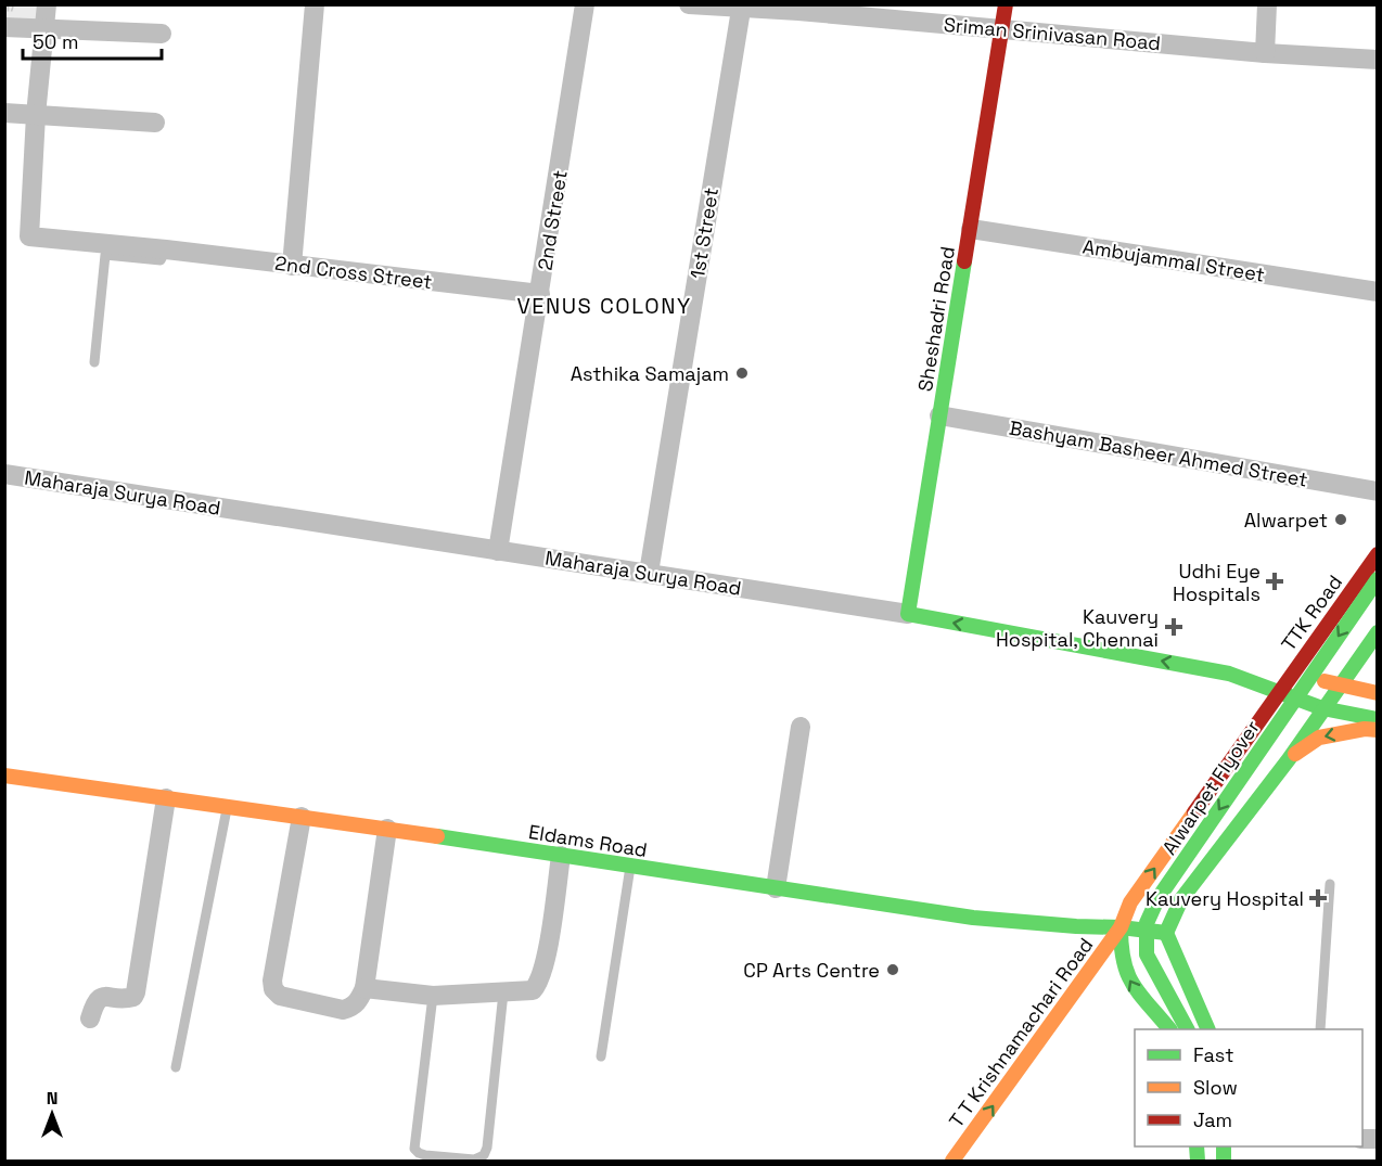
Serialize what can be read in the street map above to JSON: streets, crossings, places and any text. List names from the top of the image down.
{
  "streets": {
    "main road": [
      "Sheshadri Road",
      "Maharaja Surya Road",
      "TTK Road",
      "Alwarpet Flyover",
      "Eldams Road",
      "T T Krishnamachari Road"
    ],
    "street": [
      "Sriman Srinivasan Road",
      "2nd Street",
      "1st Street",
      "Ambujammal Street",
      "2nd Cross Street",
      "Bashyam Basheer Ahmed Street"
    ]
  },
  "crossings": [
    ["Sriman Srinivasan Road", "1st Street"],
    ["Sriman Srinivasan Road", "Sheshadri Road"],
    ["2nd Street", "2nd Cross Street"],
    ["2nd Street", "Maharaja Surya Road"],
    ["1st Street", "Maharaja Surya Road"],
    ["Ambujammal Street", "Sheshadri Road"],
    ["Sheshadri Road", "Bashyam Basheer Ahmed Street"],
    ["Sheshadri Road", "Maharaja Surya Road"],
    ["Maharaja Surya Road", "TTK Road"],
    ["TTK Road", "Eldams Road"],
    ["TTK Road", "T T Krishnamachari Road"],
    ["Eldams Road", "T T Krishnamachari Road"]
  ],
  "one_way": ["T T Krishnamachari Road"],
  "districts": ["VENUS COLONY"],
  "places": {
    "other": ["Asthika Samajam", "Alwarpet", "CP Arts Centre"],
    "health": ["Udhi Eye Hospitals", "Kauvery Hospital, Chennai", "Kauvery Hospital"]
  },
  "legend": ["Fast", "Slow", "Jam"],
  "scale_bar": "50 m",
  "north": "top"
}
